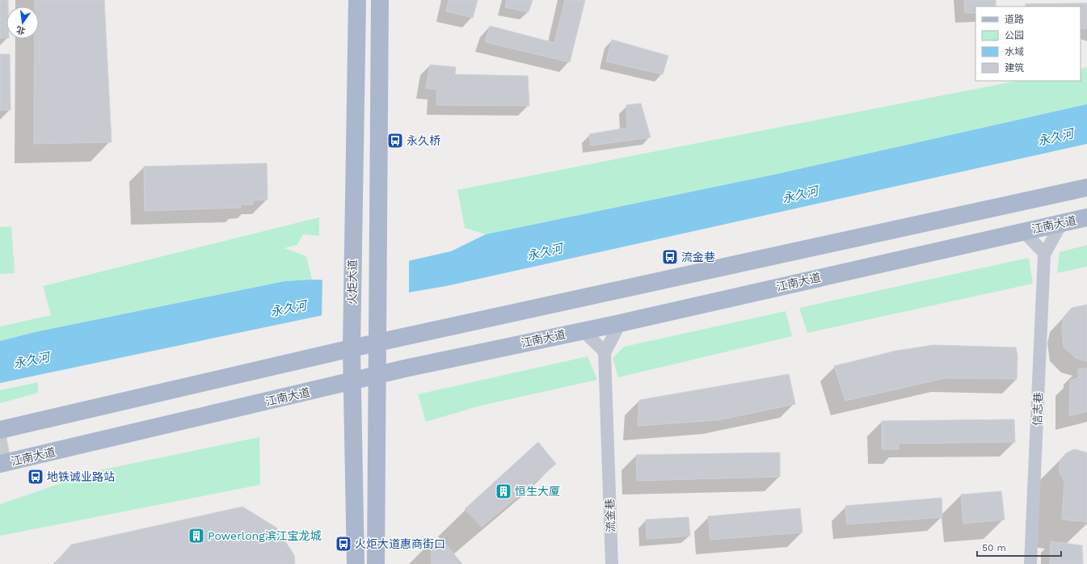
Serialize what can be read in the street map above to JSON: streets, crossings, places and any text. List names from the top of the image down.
{
  "streets": {
    "main road": ["江南大道", "火炬大道"],
    "street": ["信志巷", "流金巷"]
  },
  "crossings": [
    ["江南大道", "火炬大道"],
    ["江南大道", "信志巷"],
    ["江南大道", "流金巷"]
  ],
  "water": ["永久河"],
  "places": {
    "bus stop": [
      "永久桥",
      "流金巷",
      "地铁诚业路站",
      "火炬大道惠商街口"
    ],
    "building": ["恒生大厦", "Powerlong滨江宝龙城"]
  },
  "legend": [
    "道路",
    "公园",
    "水域",
    "建筑"
  ],
  "scale_bar": "50 m",
  "north": "bottom"
}
